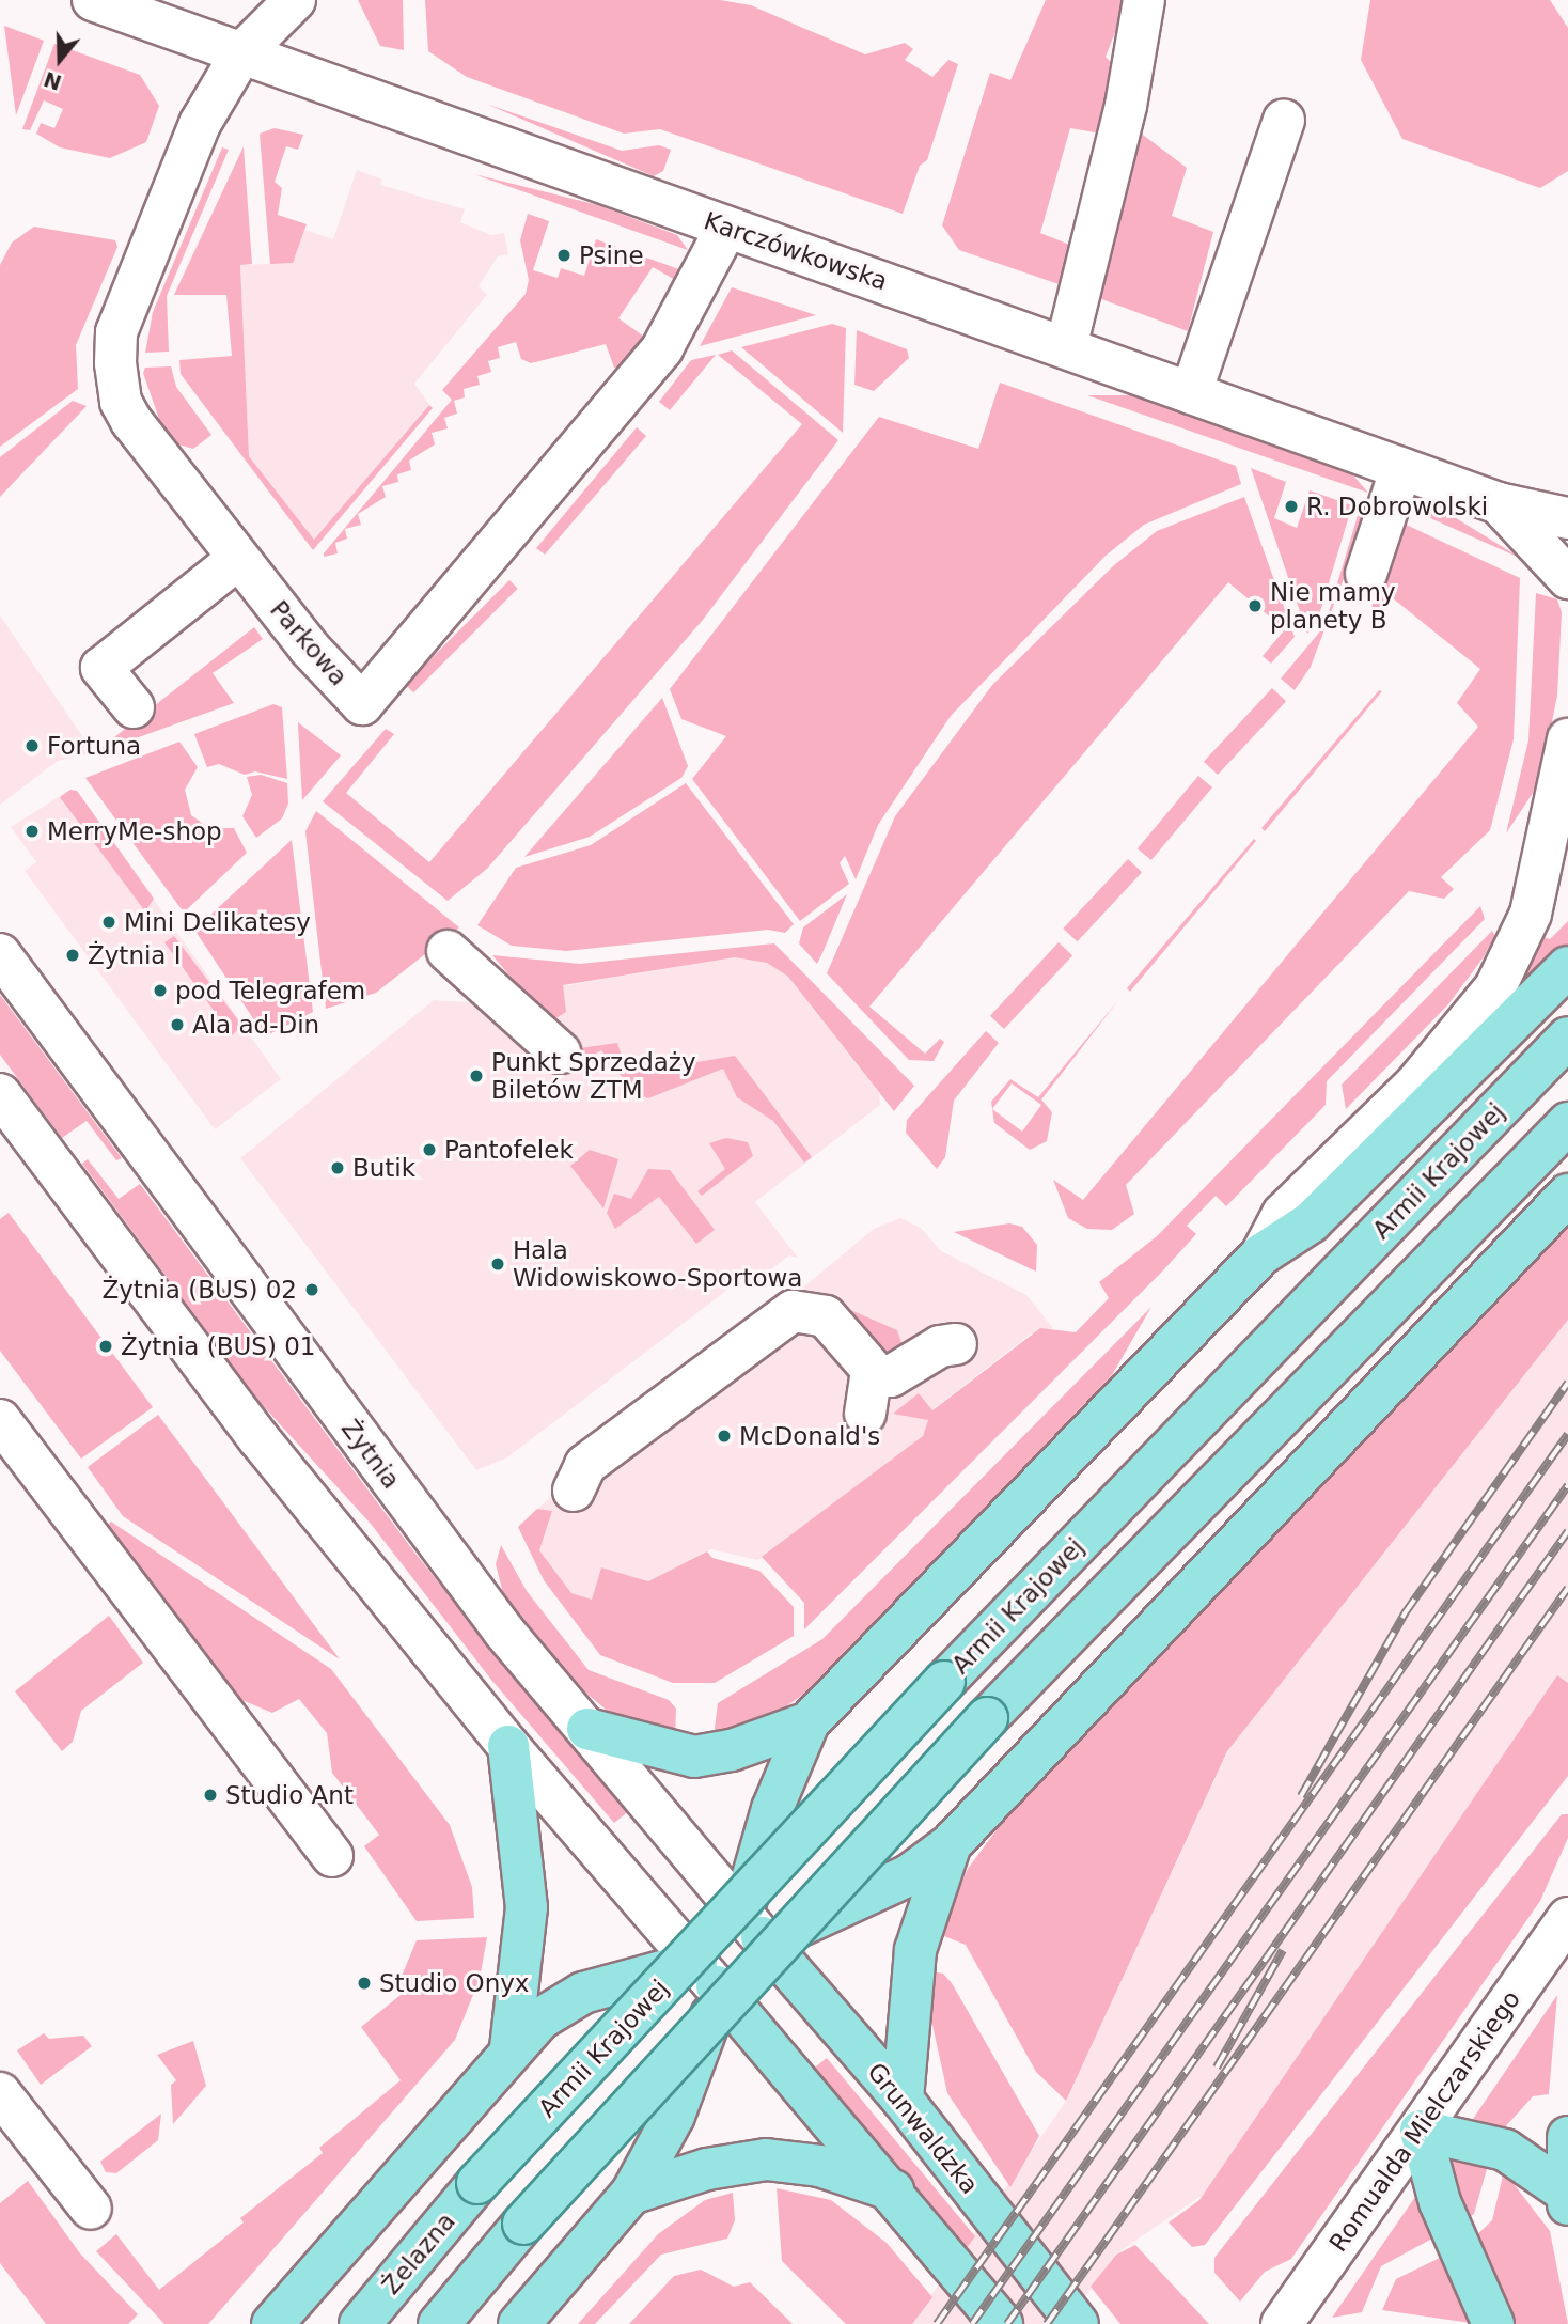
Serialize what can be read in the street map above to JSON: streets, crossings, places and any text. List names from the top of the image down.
{
  "streets": {
    "main road": ["Armii Krajowej", "Grunwaldzka", "Żelazna"],
    "street": [
      "Karczówkowska",
      "Parkowa",
      "Żytnia",
      "Romualda Mielczarskiego"
    ]
  },
  "crossings": [
    ["Karczówkowska", "Parkowa"],
    ["Armii Krajowej", "Żelazna"],
    ["Żytnia", "Grunwaldzka"]
  ],
  "places": [
    "Psine",
    "R. Dobrowolski",
    "Nie mamy planety B",
    "Fortuna",
    "MerryMe-shop",
    "Mini Delikatesy",
    "Żytnia I",
    "pod Telegrafem",
    "Ala ad-Din",
    "Punkt Sprzedaży Biletów ZTM",
    "Pantofelek",
    "Butik",
    "Hala Widowiskowo-Sportowa",
    "Żytnia (BUS) 02",
    "Żytnia (BUS) 01",
    "McDonald's",
    "Studio Ant",
    "Studio Onyx"
  ],
  "north": "bottom"
}
